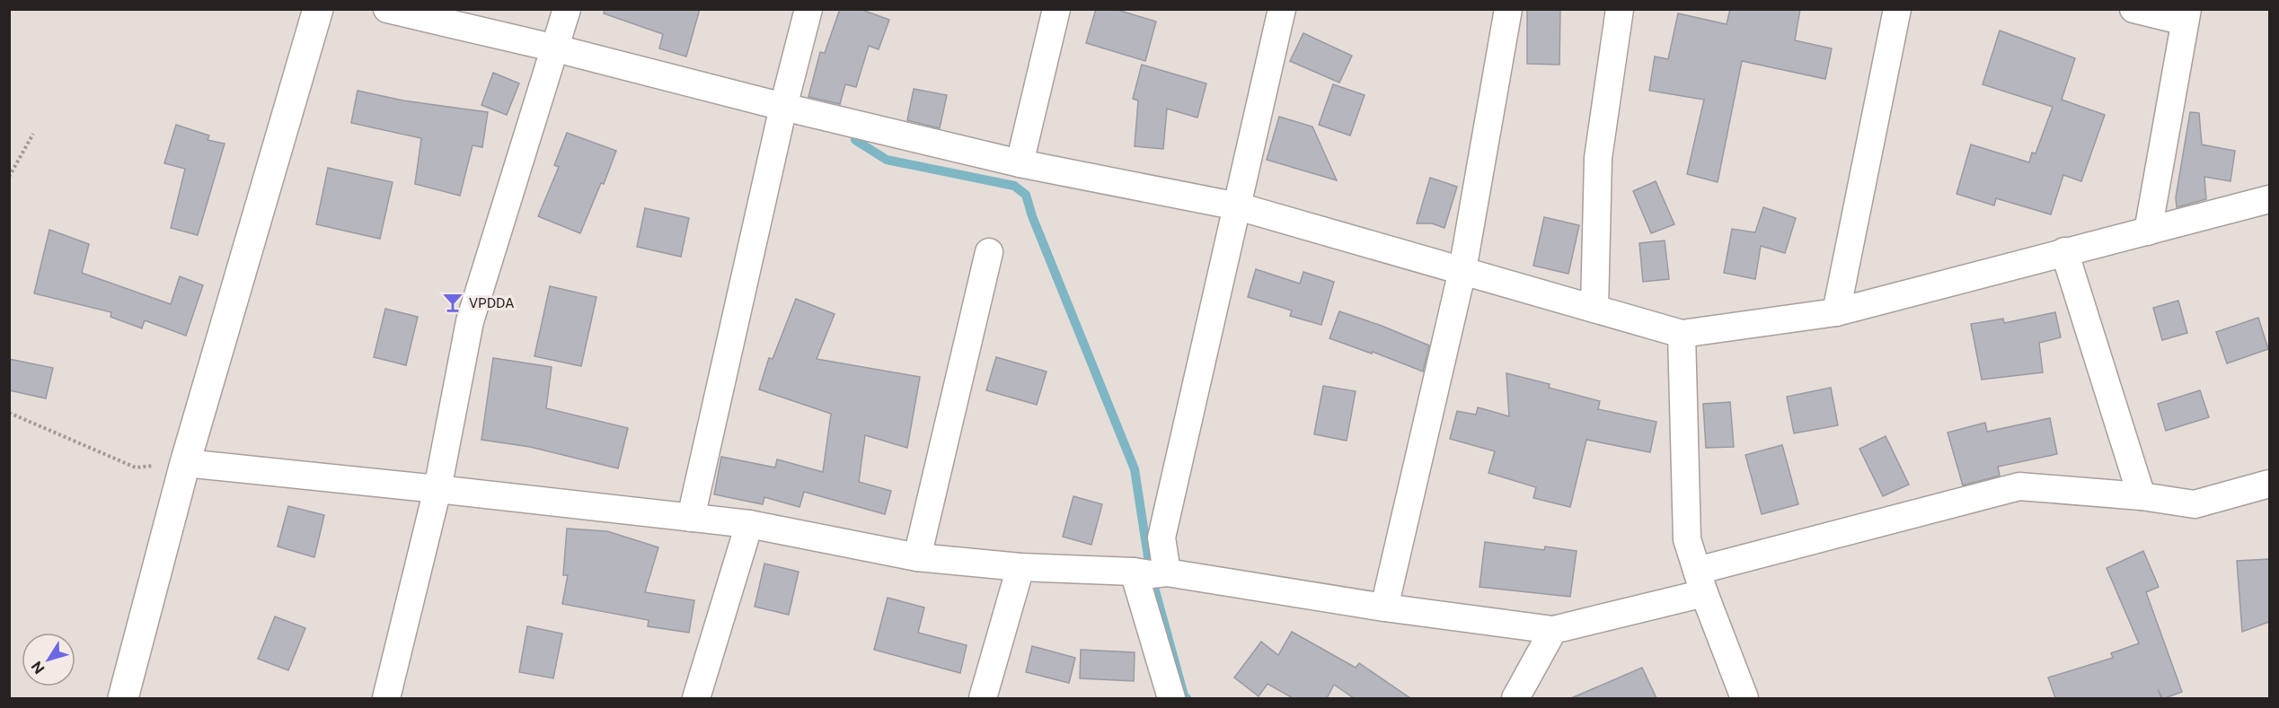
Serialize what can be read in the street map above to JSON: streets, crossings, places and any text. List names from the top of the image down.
{
  "places": {
    "bar": ["VPDDA"]
  },
  "north": "bottom left"
}
